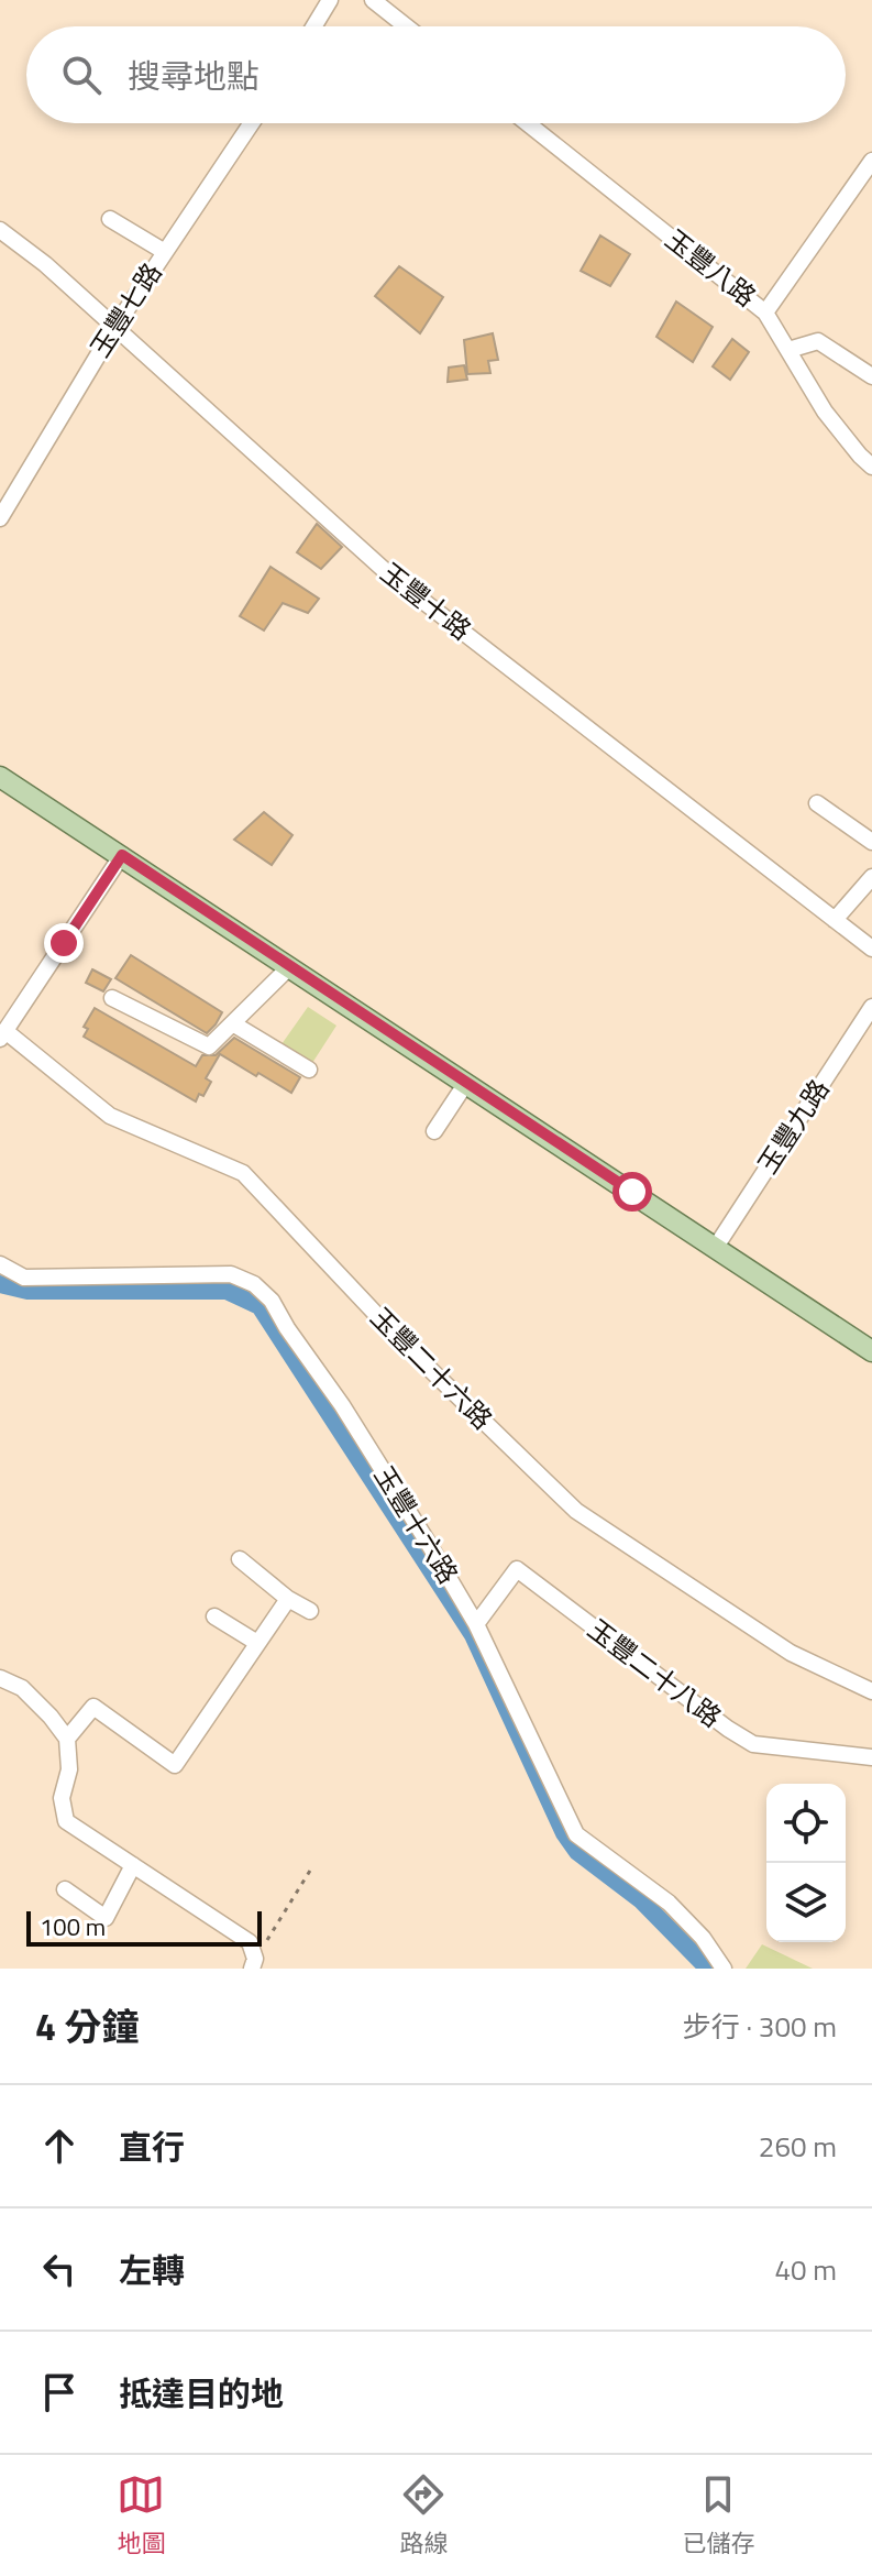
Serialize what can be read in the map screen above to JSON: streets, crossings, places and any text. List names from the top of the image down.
{
  "streets": {
    "street": [
      "玉豐八路",
      "玉豐七路",
      "玉豐十路",
      "玉豐九路",
      "玉豐二十六路",
      "玉豐十六路",
      "玉豐二十八路"
    ]
  },
  "crossings": [
    ["玉豐七路", "玉豐十路"],
    ["玉豐十六路", "玉豐二十八路"]
  ],
  "scale_bar": "100 m",
  "page": {
    "search": "搜尋地點",
    "scale": "100 m",
    "heading": ["4 分鐘", "步行 · 300 m"],
    "list": [
      ["直行", "260 m"],
      ["左轉", "40 m"],
      "抵達目的地"
    ],
    "nav": ["地圖", "路線", "已儲存"]
  }
}
